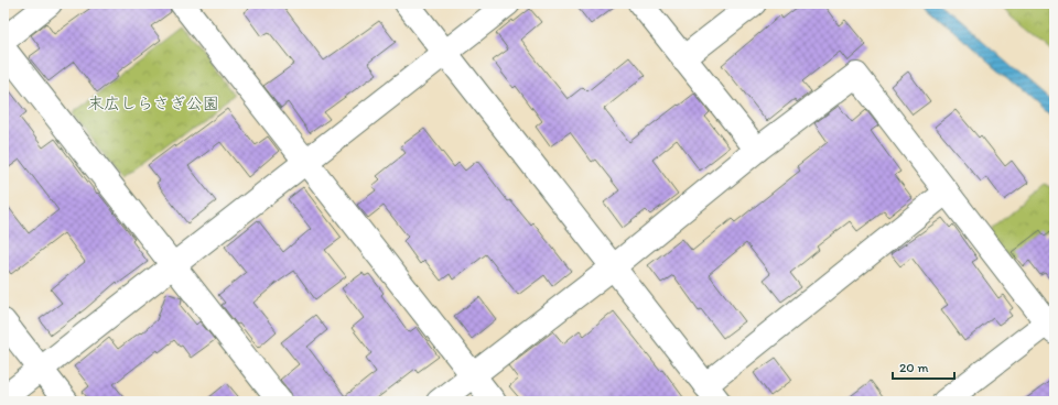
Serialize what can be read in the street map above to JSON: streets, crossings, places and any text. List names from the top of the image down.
{
  "parks": ["末広しらさぎ公園"],
  "scale_bar": "20 m"
}
